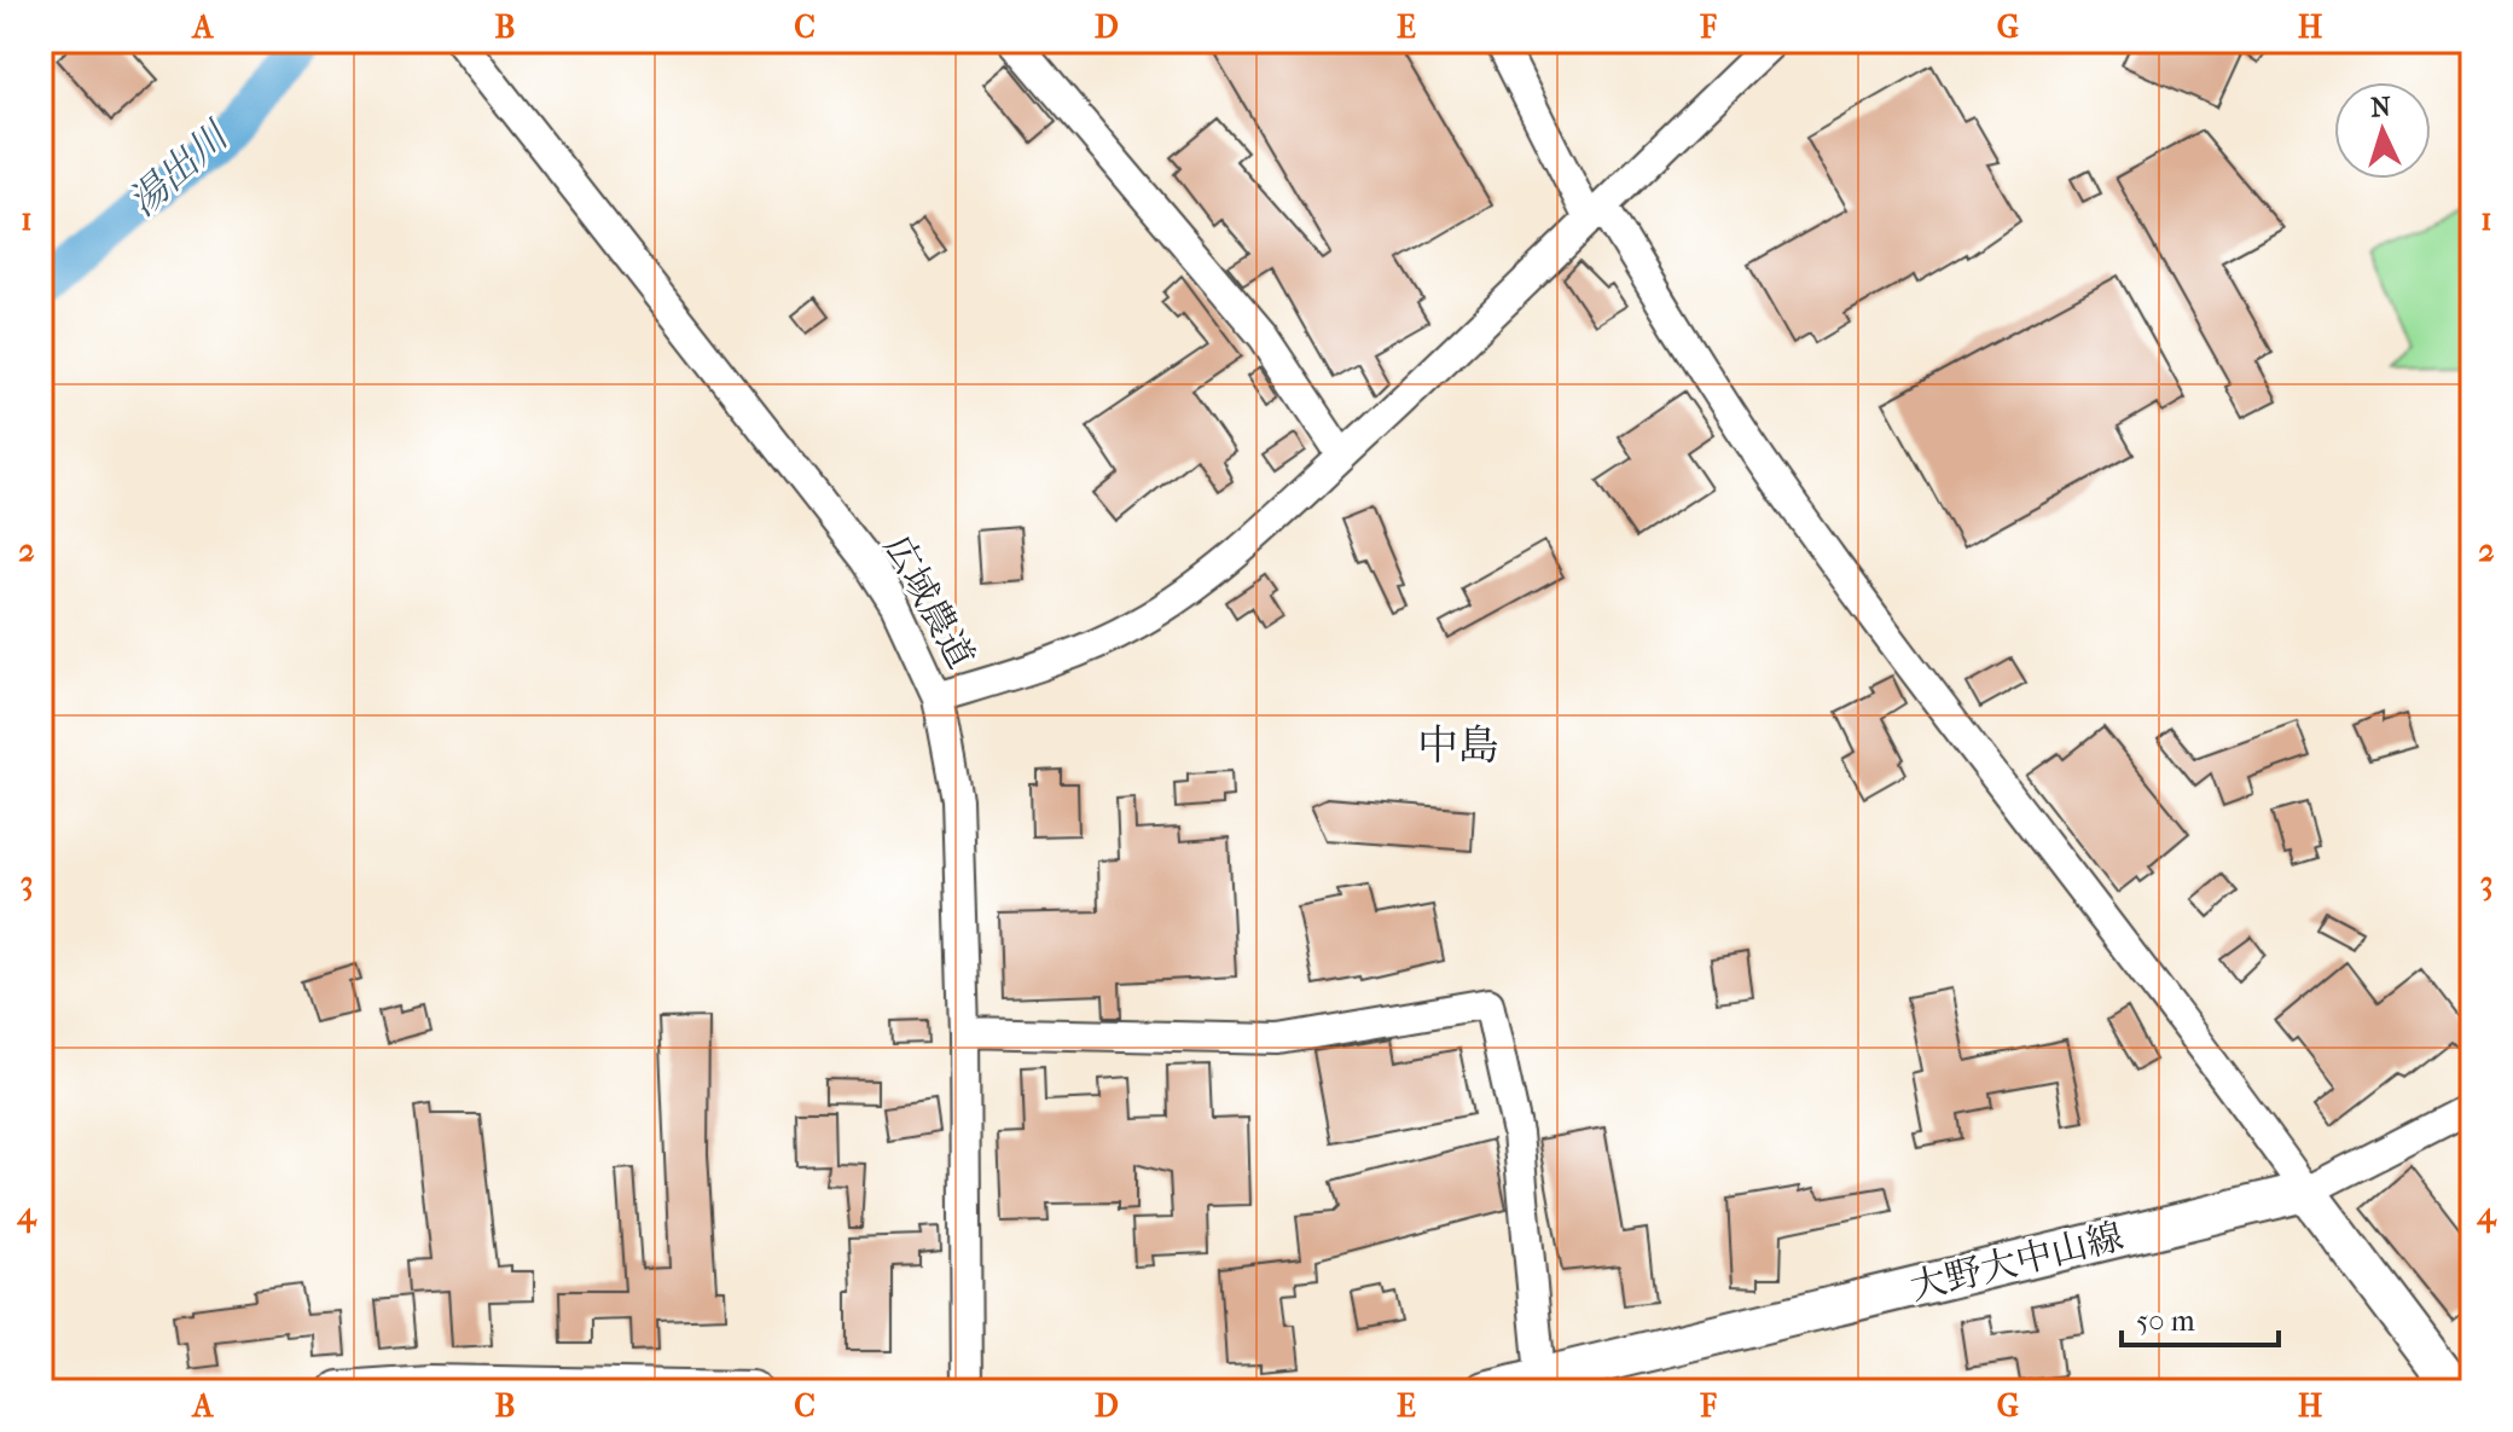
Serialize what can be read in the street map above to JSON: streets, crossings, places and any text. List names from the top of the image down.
{
  "streets": {
    "main road": ["大野大中山線"],
    "street": ["広域農道"]
  },
  "districts": ["中島"],
  "water": ["湯出川"],
  "scale_bar": "50 m",
  "north": "top",
  "grid": {
    "columns": [
      "A",
      "B",
      "C",
      "D",
      "E",
      "F",
      "G",
      "H"
    ],
    "rows": [
      "1",
      "2",
      "3",
      "4"
    ]
  }
}
